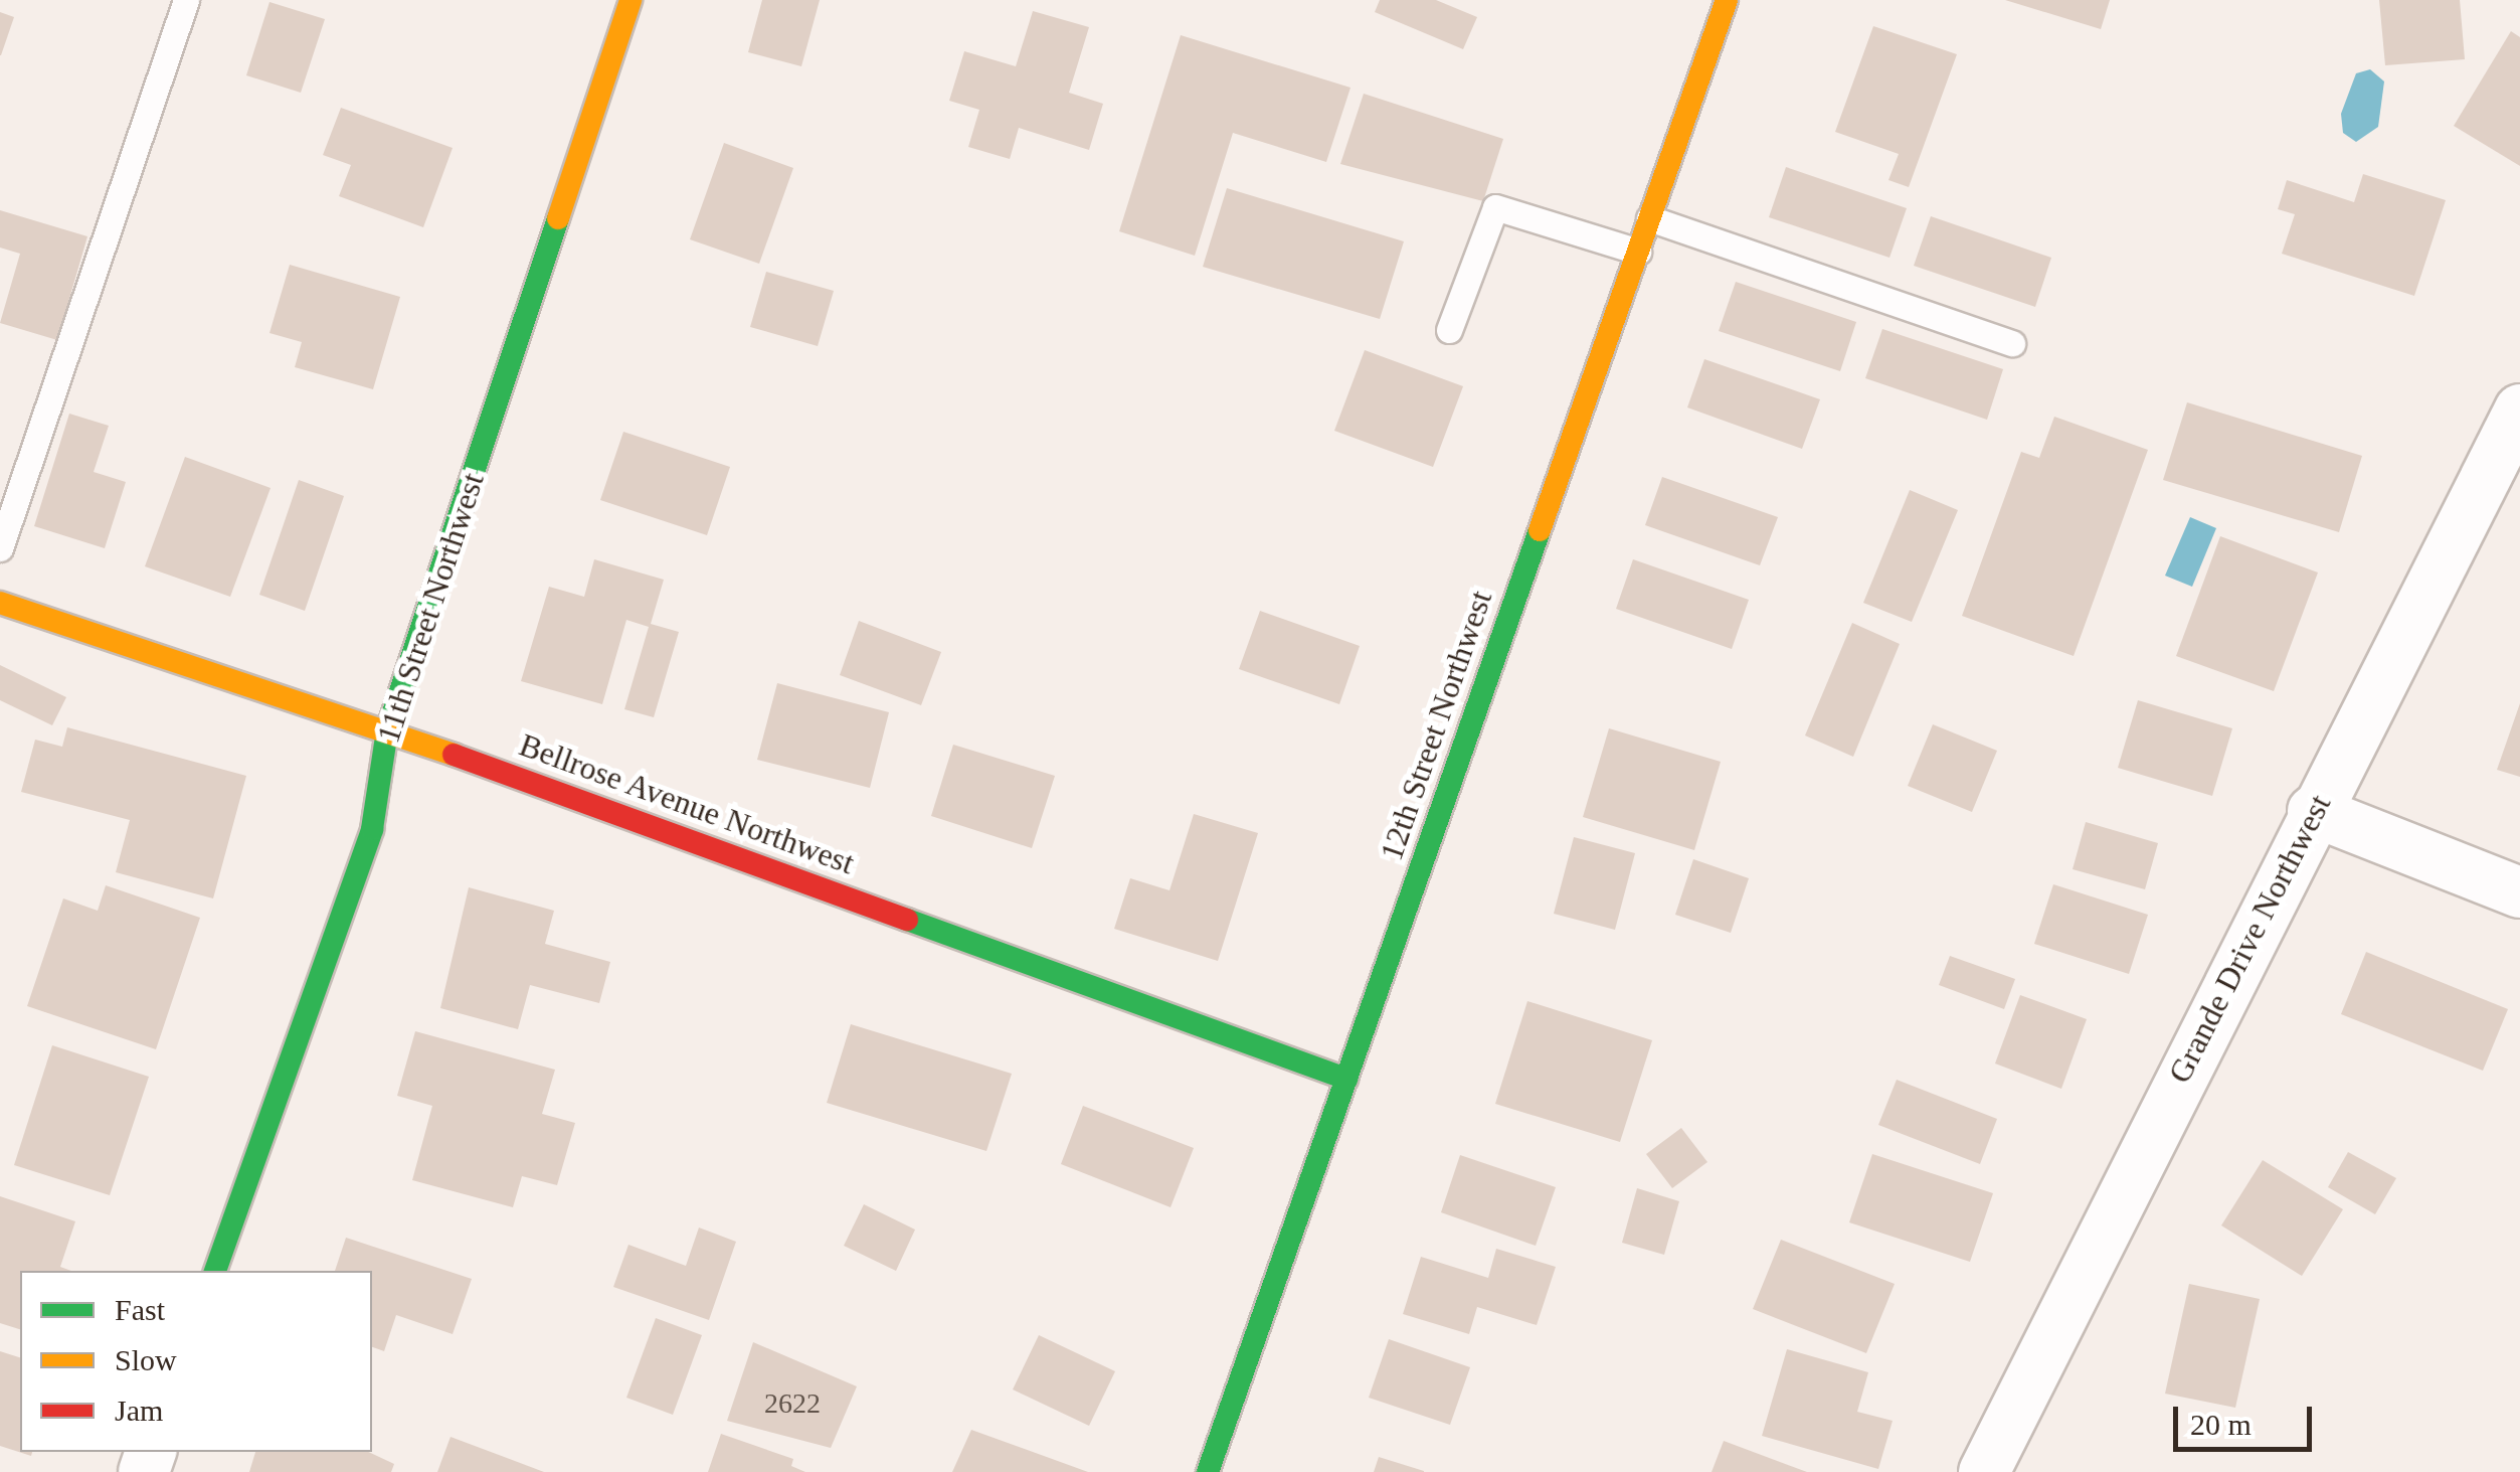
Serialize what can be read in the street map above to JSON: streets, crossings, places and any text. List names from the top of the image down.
{
  "streets": {
    "street": [
      "11th Street Northwest",
      "12th Street Northwest",
      "Bellrose Avenue Northwest",
      "Grande Drive Northwest"
    ]
  },
  "crossings": [
    ["11th Street Northwest", "Bellrose Avenue Northwest"],
    ["12th Street Northwest", "Bellrose Avenue Northwest"]
  ],
  "house_numbers": ["2622"],
  "legend": ["Fast", "Slow", "Jam"],
  "scale_bar": "20 m"
}
